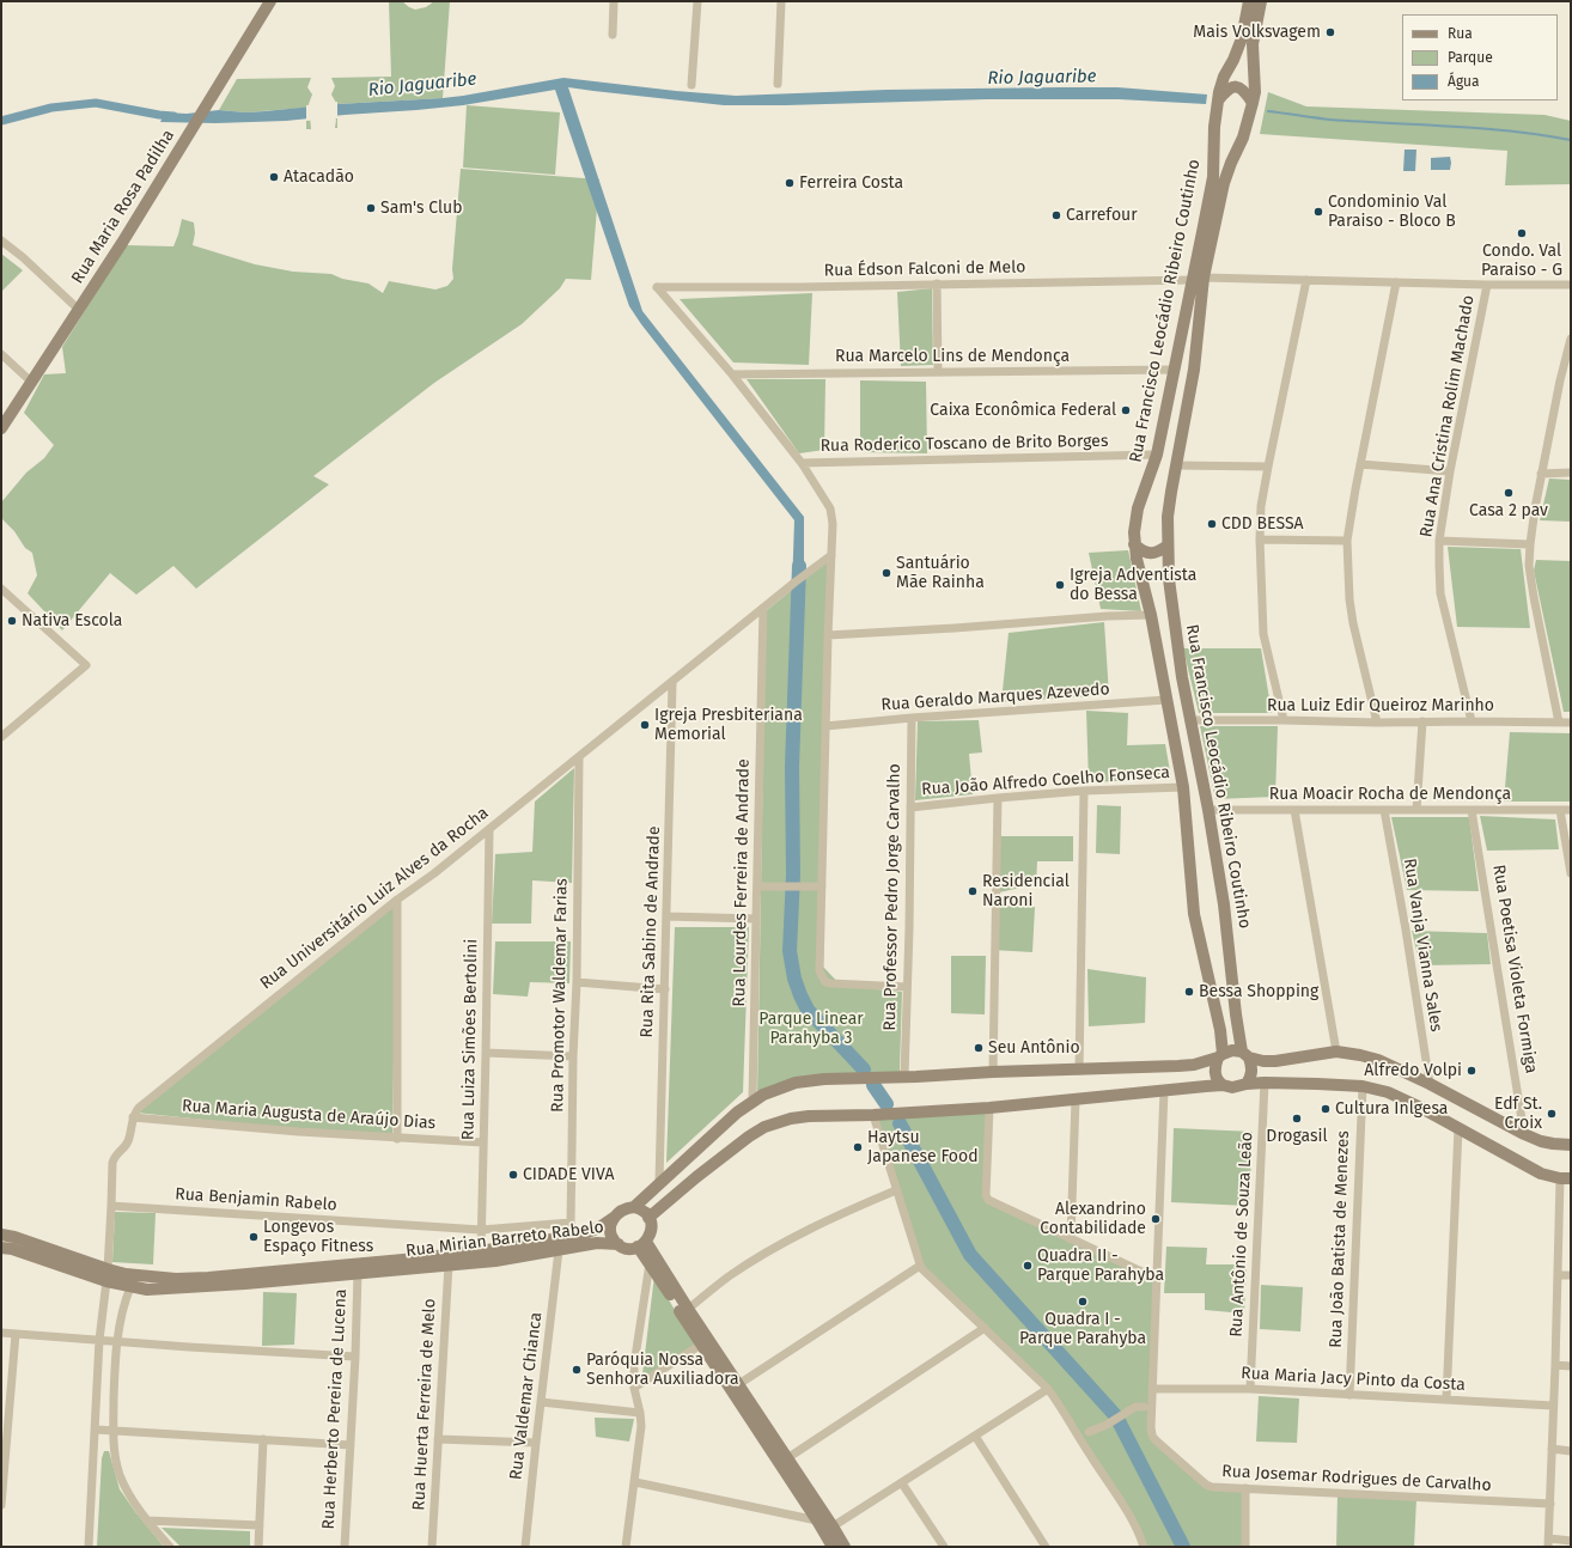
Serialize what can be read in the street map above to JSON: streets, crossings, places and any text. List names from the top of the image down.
{
  "streets": {
    "main road": ["Rua Maria Rosa Padilha", "Rua Francisco Leocádio Ribeiro Coutinho", "Rua Mirian Barreto Rabelo"],
    "street": [
      "Rua Édson Falconi de Melo",
      "Rua Marcelo Lins de Mendonça",
      "Rua Ana Cristina Rolim Machado",
      "Rua Roderico Toscano de Brito Borges",
      "Rua Geraldo Marques Azevedo",
      "Rua Luiz Edir Queiroz Marinho",
      "Rua João Alfredo Coelho Fonseca",
      "Rua Moacir Rocha de Mendonça",
      "Rua Lourdes Ferreira de Andrade",
      "Rua Professor Pedro Jorge Carvalho",
      "Rua Universitário Luiz Alves da Rocha",
      "Rua Rita Sabino de Andrade",
      "Rua Vanja Vianna Sales",
      "Rua Poetisa Violeta Formiga",
      "Rua Promotor Waldemar Farias",
      "Rua Luiza Simões Bertolini",
      "Rua Maria Augusta de Araújo Dias",
      "Rua Benjamin Rabelo",
      "Rua Antônio de Souza Leão",
      "Rua João Batista de Menezes",
      "Rua Maria Jacy Pinto da Costa",
      "Rua Valdemar Chianca",
      "Rua Huerta Ferreira de Melo",
      "Rua Herberto Pereira de Lucena",
      "Rua Josemar Rodrigues de Carvalho"
    ]
  },
  "crossings": [
    ["Rua Édson Falconi de Melo", "Rua Francisco Leocádio Ribeiro Coutinho"],
    ["Rua Édson Falconi de Melo", "Rua Marcelo Lins de Mendonça"],
    ["Rua Édson Falconi de Melo", "Rua Ana Cristina Rolim Machado"],
    ["Rua Francisco Leocádio Ribeiro Coutinho", "Rua Marcelo Lins de Mendonça"],
    ["Rua Francisco Leocádio Ribeiro Coutinho", "Rua Roderico Toscano de Brito Borges"],
    ["Rua Francisco Leocádio Ribeiro Coutinho", "Rua Geraldo Marques Azevedo"],
    ["Rua Francisco Leocádio Ribeiro Coutinho", "Rua Luiz Edir Queiroz Marinho"],
    ["Rua Francisco Leocádio Ribeiro Coutinho", "Rua João Alfredo Coelho Fonseca"],
    ["Rua Francisco Leocádio Ribeiro Coutinho", "Rua Moacir Rocha de Mendonça"],
    ["Rua Ana Cristina Rolim Machado", "Rua Luiz Edir Queiroz Marinho"],
    ["Rua Geraldo Marques Azevedo", "Rua Professor Pedro Jorge Carvalho"],
    ["Rua João Alfredo Coelho Fonseca", "Rua Professor Pedro Jorge Carvalho"],
    ["Rua Moacir Rocha de Mendonça", "Rua Vanja Vianna Sales"],
    ["Rua Moacir Rocha de Mendonça", "Rua Poetisa Violeta Formiga"],
    ["Rua Lourdes Ferreira de Andrade", "Rua Universitário Luiz Alves da Rocha"],
    ["Rua Universitário Luiz Alves da Rocha", "Rua Rita Sabino de Andrade"],
    ["Rua Universitário Luiz Alves da Rocha", "Rua Promotor Waldemar Farias"],
    ["Rua Universitário Luiz Alves da Rocha", "Rua Luiza Simões Bertolini"],
    ["Rua Universitário Luiz Alves da Rocha", "Rua Maria Augusta de Araújo Dias"],
    ["Rua Promotor Waldemar Farias", "Rua Benjamin Rabelo"],
    ["Rua Promotor Waldemar Farias", "Rua Mirian Barreto Rabelo"],
    ["Rua Luiza Simões Bertolini", "Rua Maria Augusta de Araújo Dias"],
    ["Rua Luiza Simões Bertolini", "Rua Benjamin Rabelo"],
    ["Rua Luiza Simões Bertolini", "Rua Mirian Barreto Rabelo"],
    ["Rua Antônio de Souza Leão", "Rua Maria Jacy Pinto da Costa"],
    ["Rua Mirian Barreto Rabelo", "Rua Valdemar Chianca"],
    ["Rua Mirian Barreto Rabelo", "Rua Huerta Ferreira de Melo"],
    ["Rua Mirian Barreto Rabelo", "Rua Herberto Pereira de Lucena"],
    ["Rua João Batista de Menezes", "Rua Maria Jacy Pinto da Costa"],
    ["Rua Maria Jacy Pinto da Costa", "Rua Josemar Rodrigues de Carvalho"]
  ],
  "water": ["Rio Jaguaribe"],
  "parks": ["Parque Linear Parahyba 3"],
  "places": [
    "Mais Volksvagem",
    "Atacadão",
    "Ferreira Costa",
    "Sam's Club",
    "Condominio Val Paraiso - Bloco B",
    "Carrefour",
    "Condo. Val Paraiso - G",
    "Caixa Econômica Federal",
    "Casa 2 pav",
    "CDD BESSA",
    "Santuário Mãe Rainha",
    "Igreja Adventista do Bessa",
    "Nativa Escola",
    "Igreja Presbiteriana Memorial",
    "Residencial Naroni",
    "Bessa Shopping",
    "Seu Antônio",
    "Alfredo Volpi",
    "Cultura Inlgesa",
    "Edf St. Croix",
    "Drogasil",
    "Haytsu Japanese Food",
    "CIDADE VIVA",
    "Alexandrino Contabilidade",
    "Longevos Espaço Fitness",
    "Quadra II - Parque Parahyba",
    "Quadra I - Parque Parahyba",
    "Paróquia Nossa Senhora Auxiliadora"
  ],
  "legend": ["Rua", "Parque", "Água"]
}
